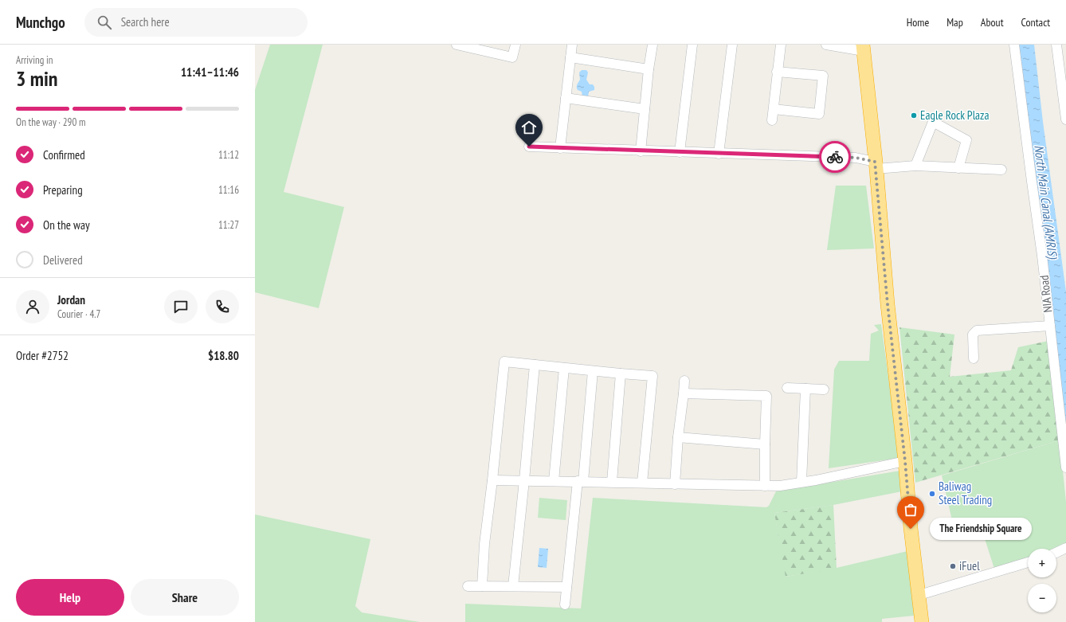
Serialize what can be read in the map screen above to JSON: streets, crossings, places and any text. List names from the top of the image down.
{
  "streets": {
    "street": ["NIA Road"]
  },
  "water": ["North Main Canal (AMRIS)"],
  "places": [
    "Eagle Rock Plaza",
    "Baliwag Steel Trading",
    "The Friendship Square",
    "iFuel"
  ],
  "page": {
    "header": "Munchgo",
    "search": "Search here",
    "nav": [
      "Home",
      "Map",
      "About",
      "Contact"
    ],
    "heading": ["3 min", "Arriving in", "11:41–11:46"],
    "panel": [
      "Jordan",
      "Courier · 4.7",
      "Order #2752",
      "$18.80"
    ],
    "bar": "On the way · 290 m",
    "list": [
      ["Confirmed", "11:12"],
      ["Preparing", "11:16"],
      ["On the way", "11:27"],
      "Delivered"
    ],
    "bubble": "The Friendship Square",
    "map_buttons": ["+", "−"],
    "buttons": ["Help", "Share"]
  }
}
